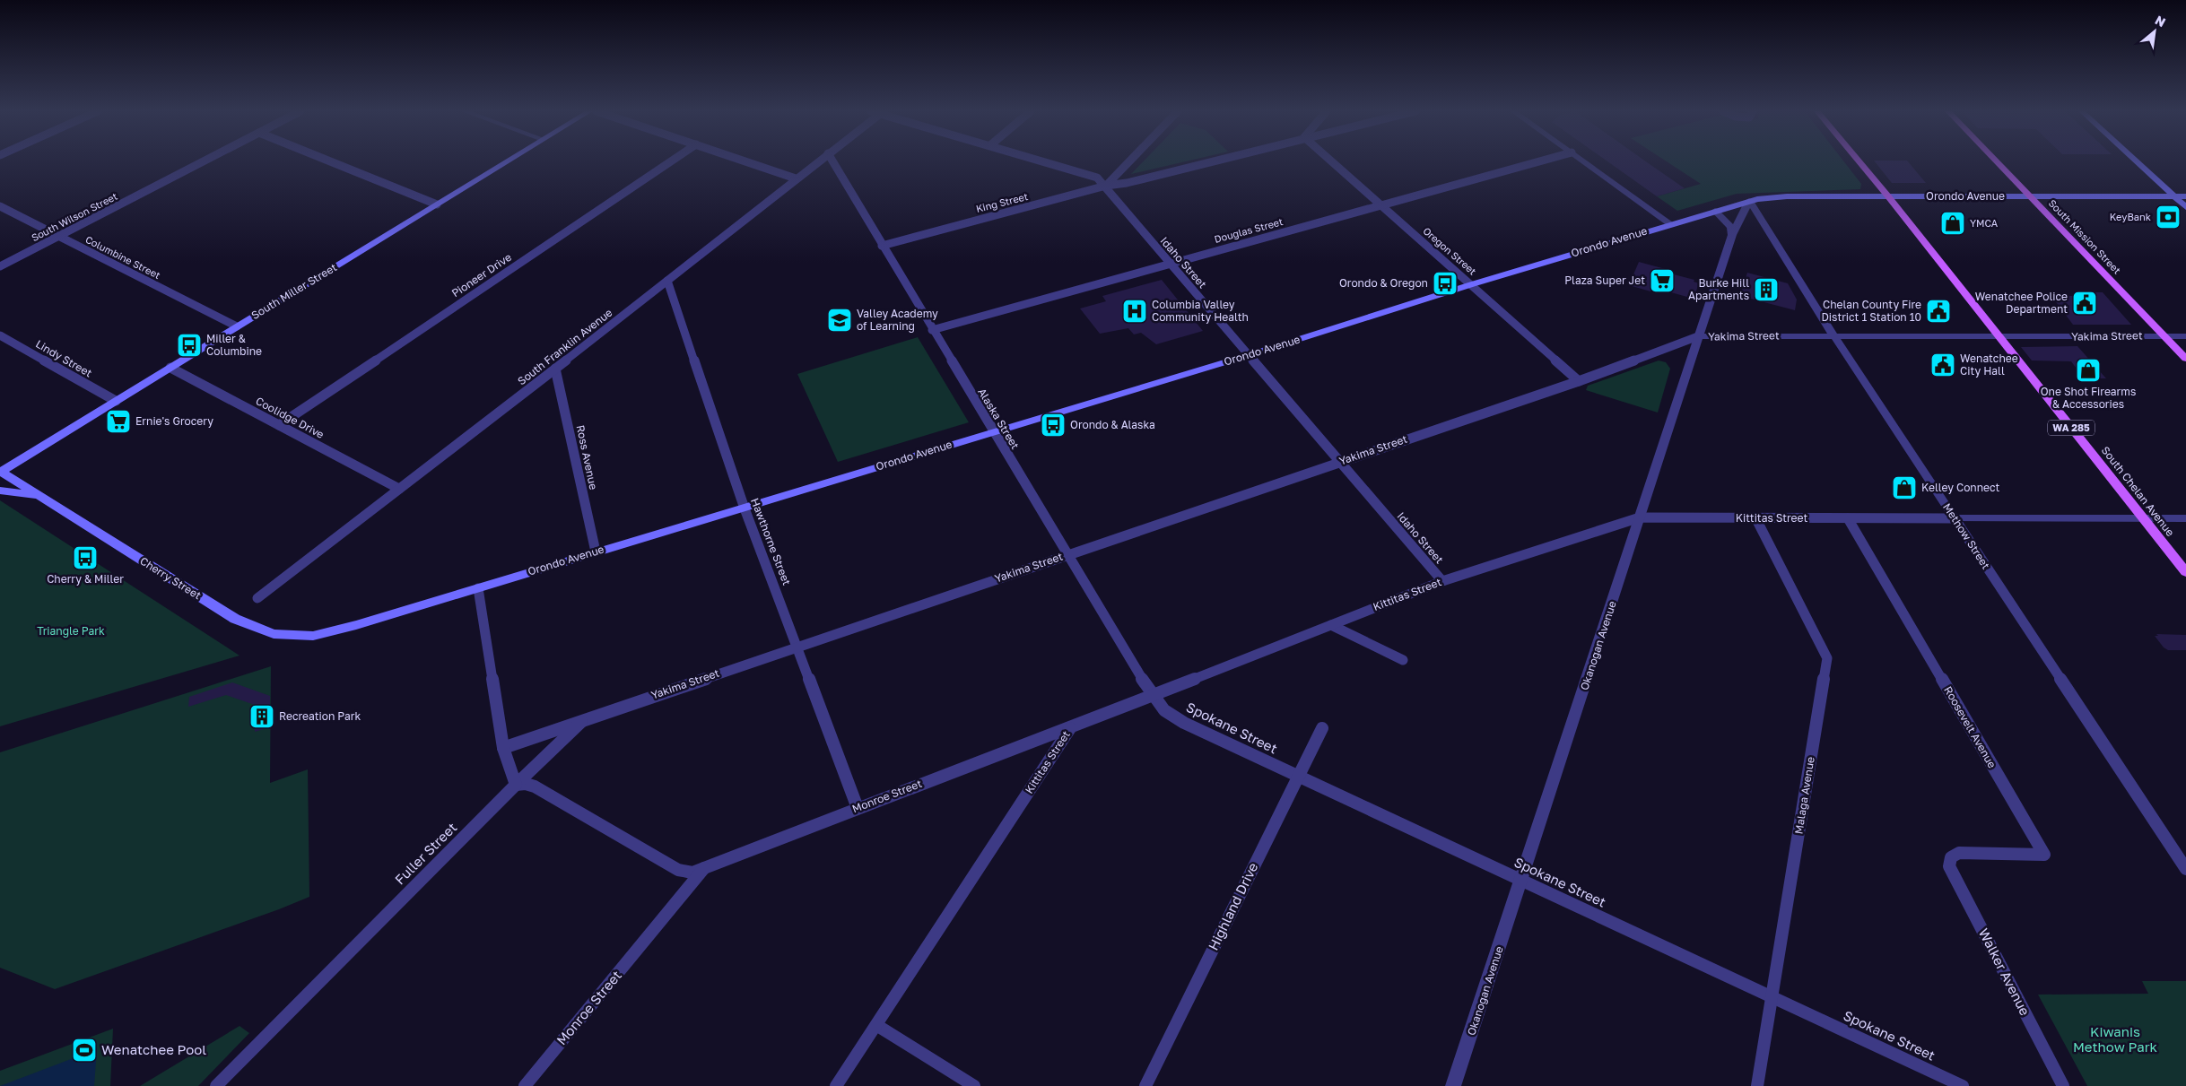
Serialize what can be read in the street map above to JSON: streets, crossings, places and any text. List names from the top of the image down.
{
  "streets": {
    "main road": [
      "Orondo Avenue",
      "South Mission Street",
      "South Miller Street",
      "WA 285",
      "South Chelan Avenue",
      "Cherry Street"
    ],
    "street": [
      "King Street",
      "South Wilson Street",
      "Douglas Street",
      "Oregon Street",
      "Columbine Street",
      "Idaho Street",
      "Pioneer Drive",
      "Yakima Street",
      "South Franklin Avenue",
      "Lindy Street",
      "Coolidge Drive",
      "Alaska Street",
      "Ross Avenue",
      "Kittitas Street",
      "Methow Street",
      "Hawthorne Street",
      "Okanogan Avenue",
      "Roosevelt Avenue",
      "Spokane Street",
      "Malaga Avenue",
      "Monroe Street",
      "Fuller Street",
      "Highland Drive",
      "Walker Avenue"
    ]
  },
  "crossings": [
    ["Orondo Avenue", "South Mission Street"],
    ["Orondo Avenue", "Oregon Street"],
    ["Orondo Avenue", "Idaho Street"],
    ["Orondo Avenue", "Alaska Street"],
    ["Orondo Avenue", "Ross Avenue"],
    ["Orondo Avenue", "South Chelan Avenue"],
    ["Orondo Avenue", "Methow Street"],
    ["Orondo Avenue", "Hawthorne Street"],
    ["Orondo Avenue", "Cherry Street"],
    ["Orondo Avenue", "Okanogan Avenue"],
    ["King Street", "Idaho Street"],
    ["King Street", "Alaska Street"],
    ["South Wilson Street", "Columbine Street"],
    ["Douglas Street", "Oregon Street"],
    ["Douglas Street", "Idaho Street"],
    ["Douglas Street", "Alaska Street"],
    ["South Mission Street", "Yakima Street"],
    ["Oregon Street", "Yakima Street"],
    ["Columbine Street", "South Miller Street"],
    ["Idaho Street", "Yakima Street"],
    ["Idaho Street", "Kittitas Street"],
    ["Pioneer Drive", "Coolidge Drive"],
    ["South Miller Street", "Lindy Street"],
    ["South Miller Street", "Coolidge Drive"],
    ["South Miller Street", "Cherry Street"],
    ["Yakima Street", "Alaska Street"],
    ["Yakima Street", "South Chelan Avenue"],
    ["Yakima Street", "Methow Street"],
    ["Yakima Street", "Hawthorne Street"],
    ["Yakima Street", "Okanogan Avenue"],
    ["Yakima Street", "Monroe Street"],
    ["Yakima Street", "Fuller Street"],
    ["South Franklin Avenue", "Coolidge Drive"],
    ["South Franklin Avenue", "Ross Avenue"],
    ["South Franklin Avenue", "Hawthorne Street"],
    ["Alaska Street", "Kittitas Street"],
    ["Alaska Street", "Spokane Street"],
    ["South Chelan Avenue", "Kittitas Street"],
    ["Kittitas Street", "Methow Street"],
    ["Kittitas Street", "Okanogan Avenue"],
    ["Kittitas Street", "Roosevelt Avenue"],
    ["Kittitas Street", "Spokane Street"],
    ["Kittitas Street", "Malaga Avenue"],
    ["Kittitas Street", "Monroe Street"],
    ["Methow Street", "Okanogan Avenue"],
    ["Hawthorne Street", "Monroe Street"],
    ["Okanogan Avenue", "Spokane Street"],
    ["Roosevelt Avenue", "Walker Avenue"],
    ["Spokane Street", "Malaga Avenue"],
    ["Spokane Street", "Highland Drive"],
    ["Monroe Street", "Fuller Street"]
  ],
  "parks": ["Triangle Park", "Kiwanis Methow Park"],
  "places": {
    "bank": ["KeyBank"],
    "shop": ["YMCA", "One Shot Firearms & Accessories", "Kelley Connect"],
    "supermarket": ["Plaza Super Jet", "Ernie's Grocery"],
    "bus stop": [
      "Orondo & Oregon",
      "Miller & Columbine",
      "Orondo & Alaska",
      "Cherry & Miller"
    ],
    "building": ["Burke Hill Apartments", "Recreation Park"],
    "public building": ["Wenatchee Police Department", "Chelan County Fire District 1 Station 10", "Wenatchee City Hall"],
    "hospital": ["Columbia Valley Community Health"],
    "school or university": ["Valley Academy of Learning"],
    "sports": ["Wenatchee Pool"]
  },
  "north": "top right"
}
